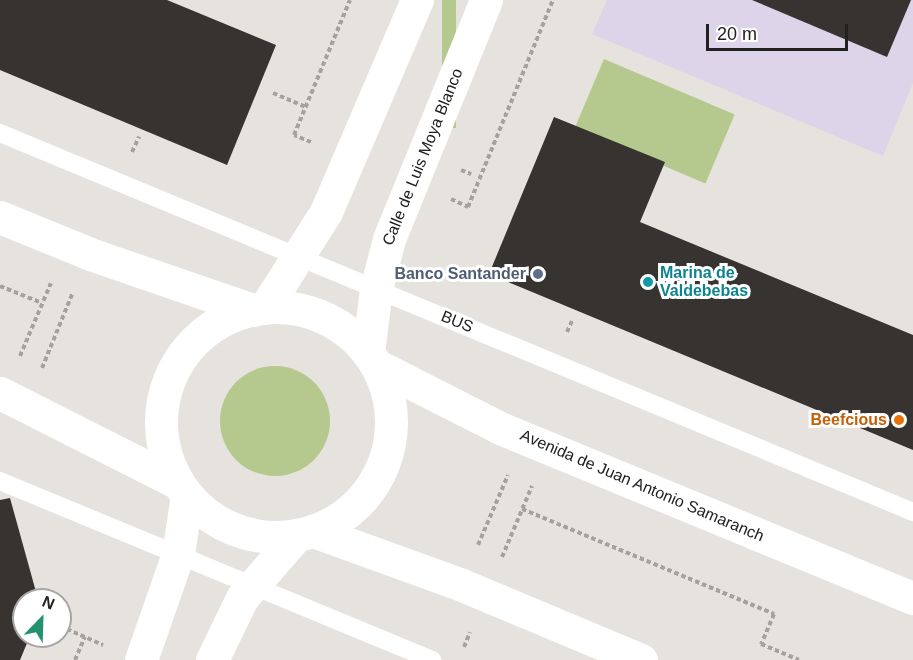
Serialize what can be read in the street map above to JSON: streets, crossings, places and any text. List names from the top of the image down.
{
  "streets": {
    "street": ["Calle de Luis Moya Blanco", "Avenida de Juan Antonio Samaranch"],
    "lane": ["BUS"]
  },
  "crossings": [
    ["Calle de Luis Moya Blanco", "BUS"],
    ["Calle de Luis Moya Blanco", "Avenida de Juan Antonio Samaranch"]
  ],
  "places": ["Banco Santander", "Marina de Valdebebas", "Beefcious"],
  "scale_bar": "20 m",
  "north": "top right"
}
